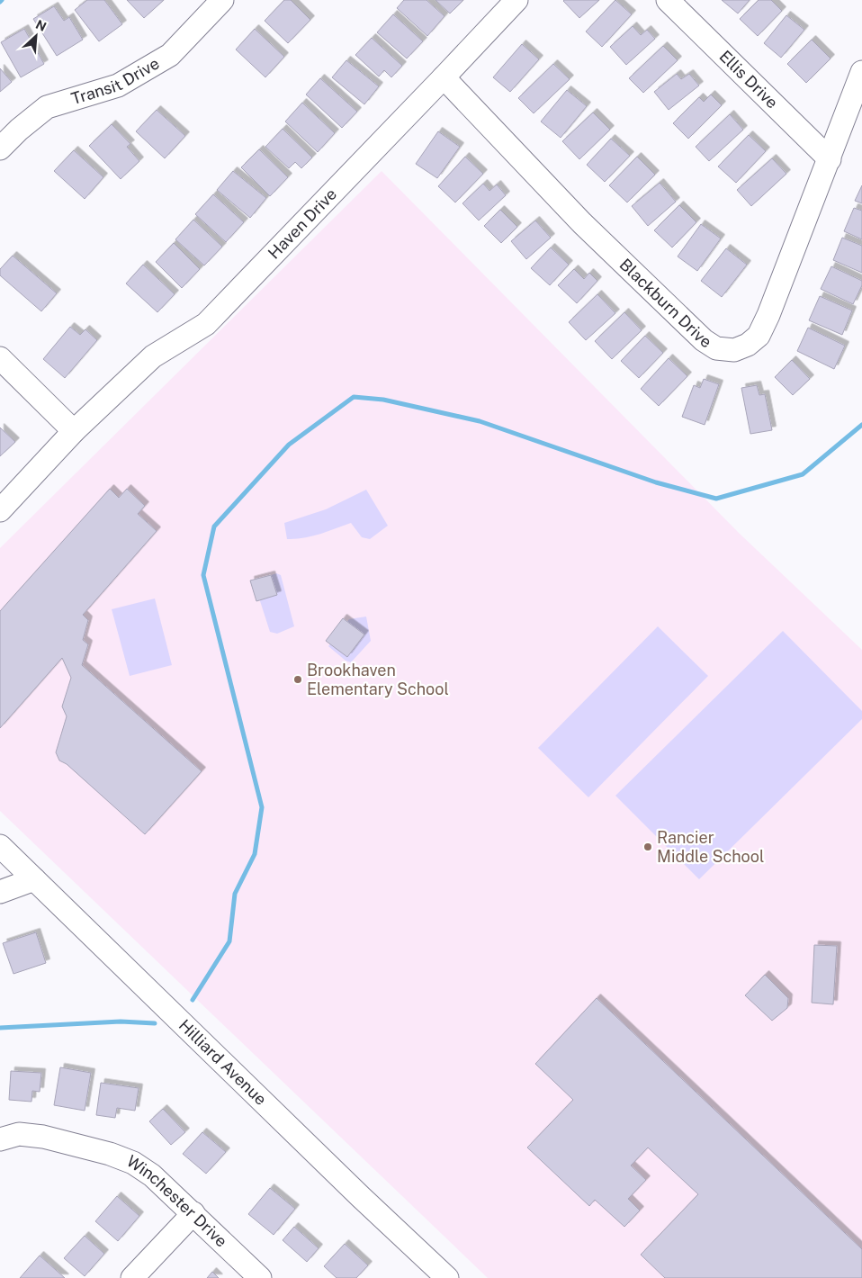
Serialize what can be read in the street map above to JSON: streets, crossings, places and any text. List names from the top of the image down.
{
  "streets": {
    "street": [
      "Transit Drive",
      "Ellis Drive",
      "Haven Drive",
      "Blackburn Drive",
      "Hilliard Avenue",
      "Winchester Drive"
    ]
  },
  "crossings": [
    ["Ellis Drive", "Blackburn Drive"],
    ["Haven Drive", "Blackburn Drive"]
  ],
  "places": ["Brookhaven Elementary School", "Rancier Middle School"],
  "north": "top right"
}
